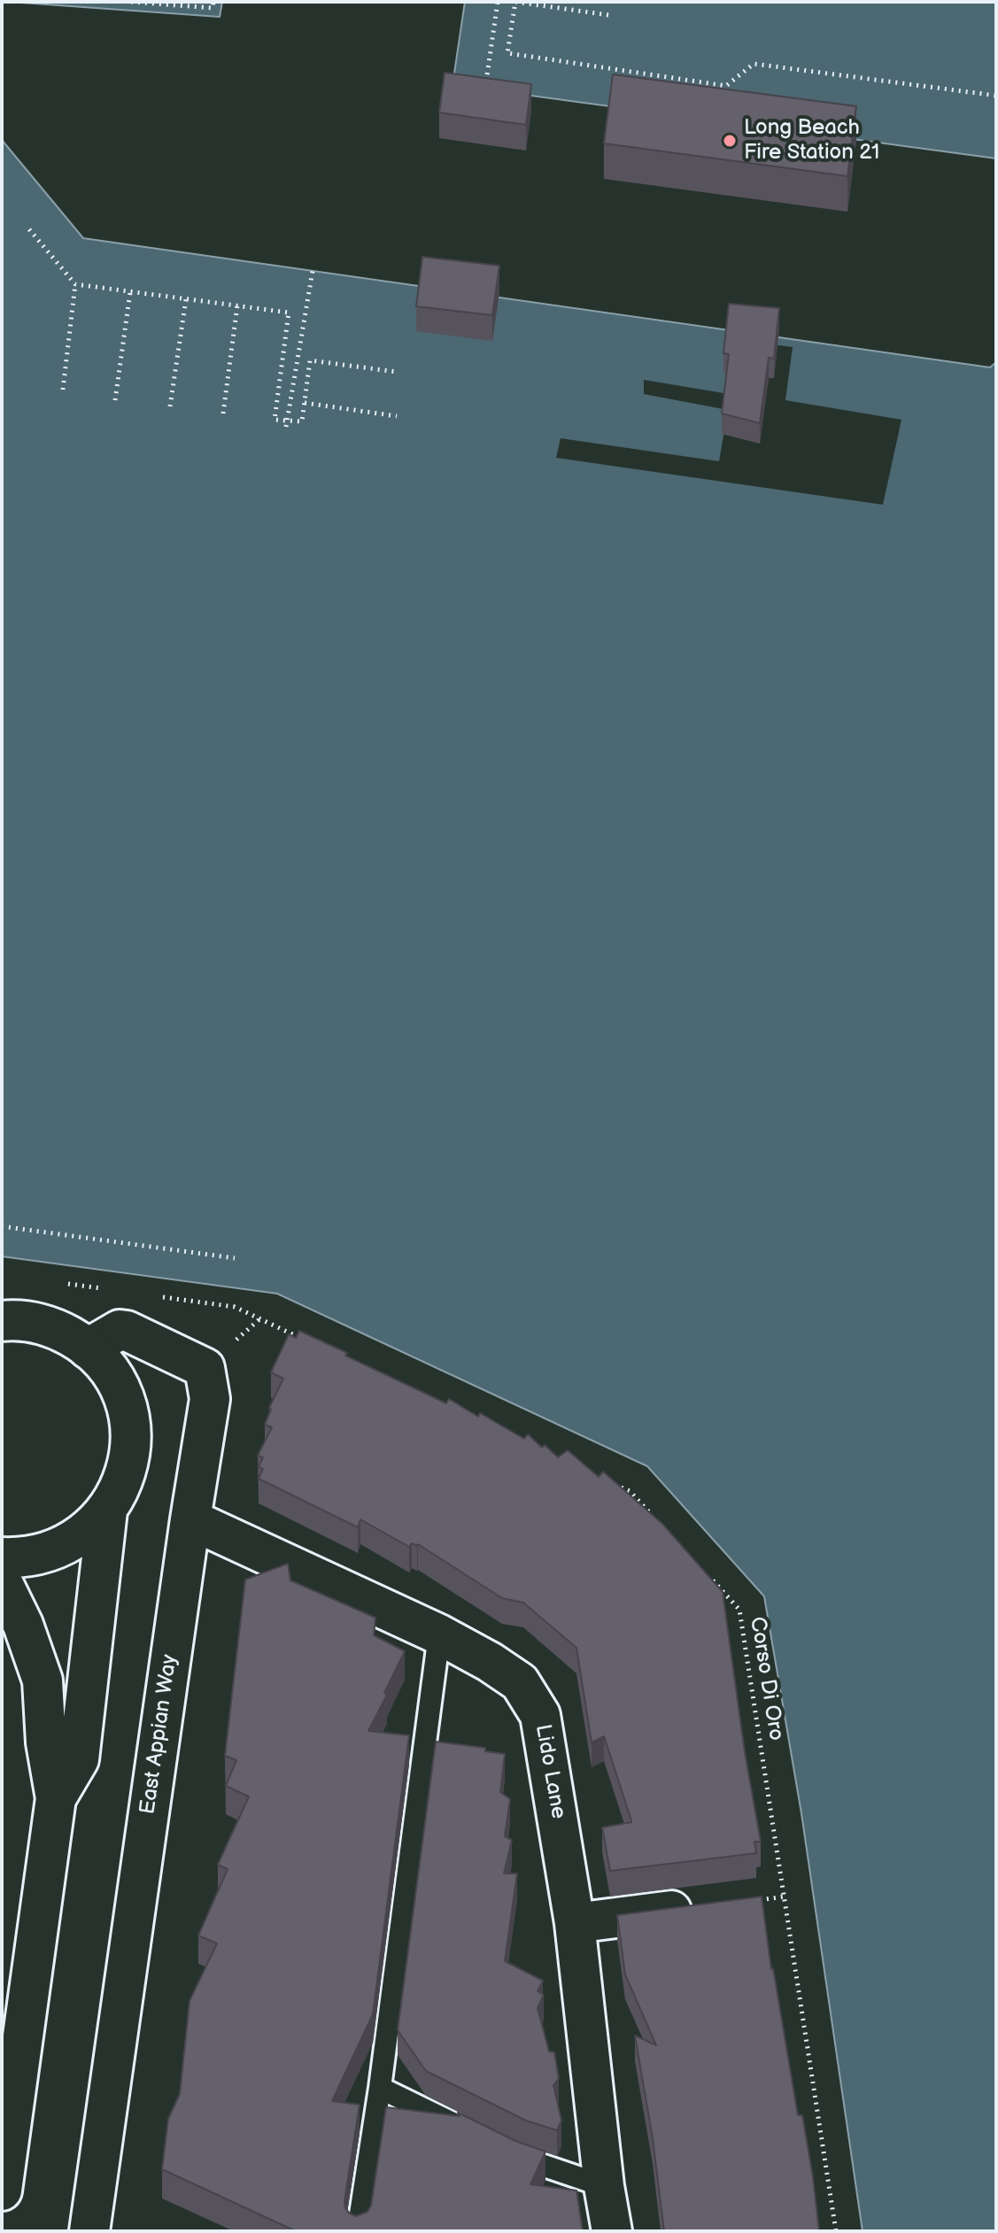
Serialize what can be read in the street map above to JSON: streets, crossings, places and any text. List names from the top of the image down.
{
  "streets": {
    "street": ["East Appian Way", "Lido Lane"],
    "path": ["Corso Di Oro"]
  },
  "crossings": [
    ["East Appian Way", "Lido Lane"]
  ],
  "places": ["Long Beach Fire Station 21"]
}
